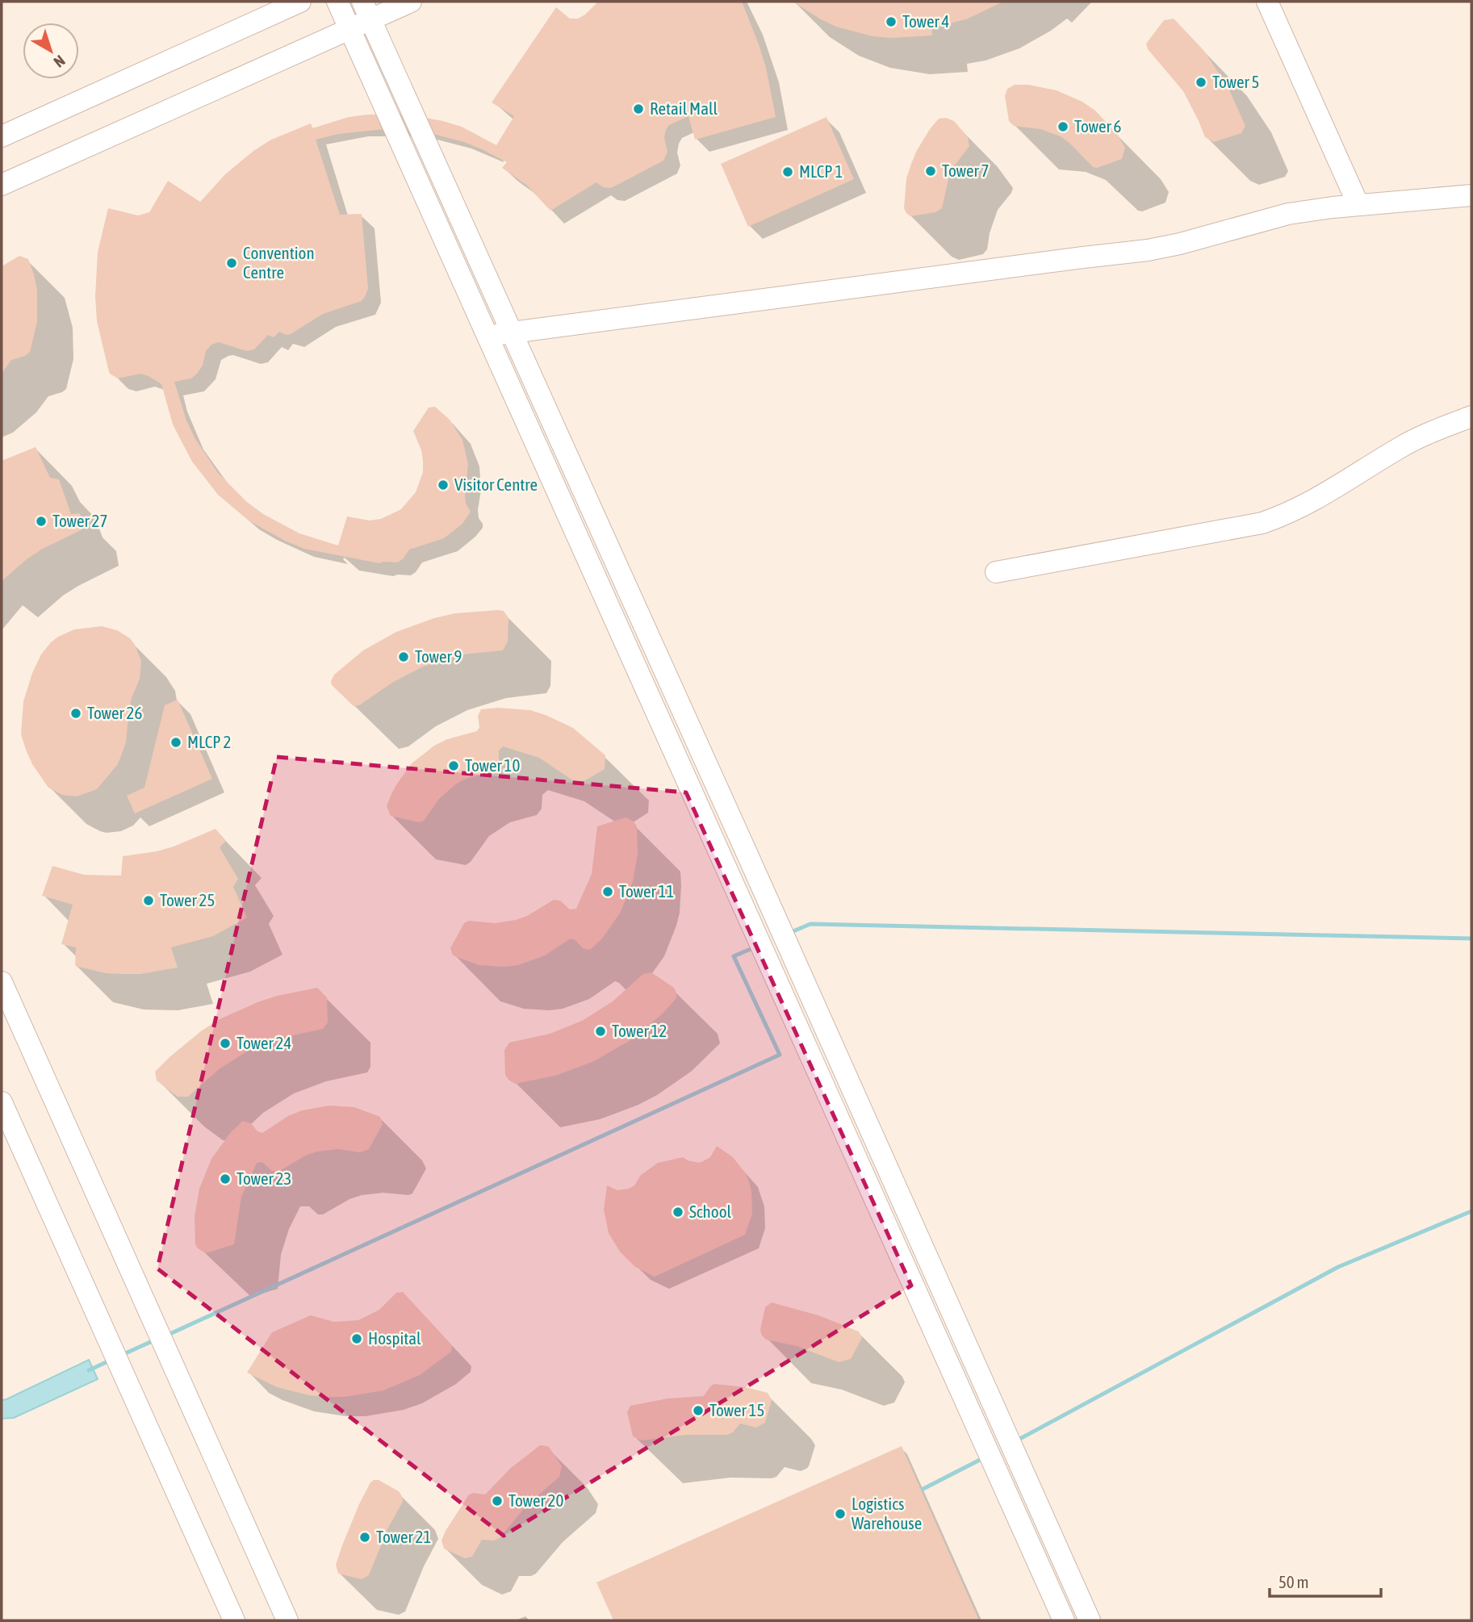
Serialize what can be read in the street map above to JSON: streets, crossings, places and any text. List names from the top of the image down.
{
  "places": [
    "Tower 4",
    "Tower 5",
    "Retail Mall",
    "Tower 6",
    "Tower 7",
    "MLCP 1",
    "Convention Centre",
    "Visitor Centre",
    "Tower 27",
    "Tower 9",
    "Tower 26",
    "MLCP 2",
    "Tower 10",
    "Tower 11",
    "Tower 25",
    "Tower 12",
    "Tower 24",
    "Tower 23",
    "School",
    "Hospital",
    "Tower 15",
    "Tower 20",
    "Logistics Warehouse",
    "Tower 21"
  ],
  "scale_bar": "50 m",
  "north": "bottom right"
}
